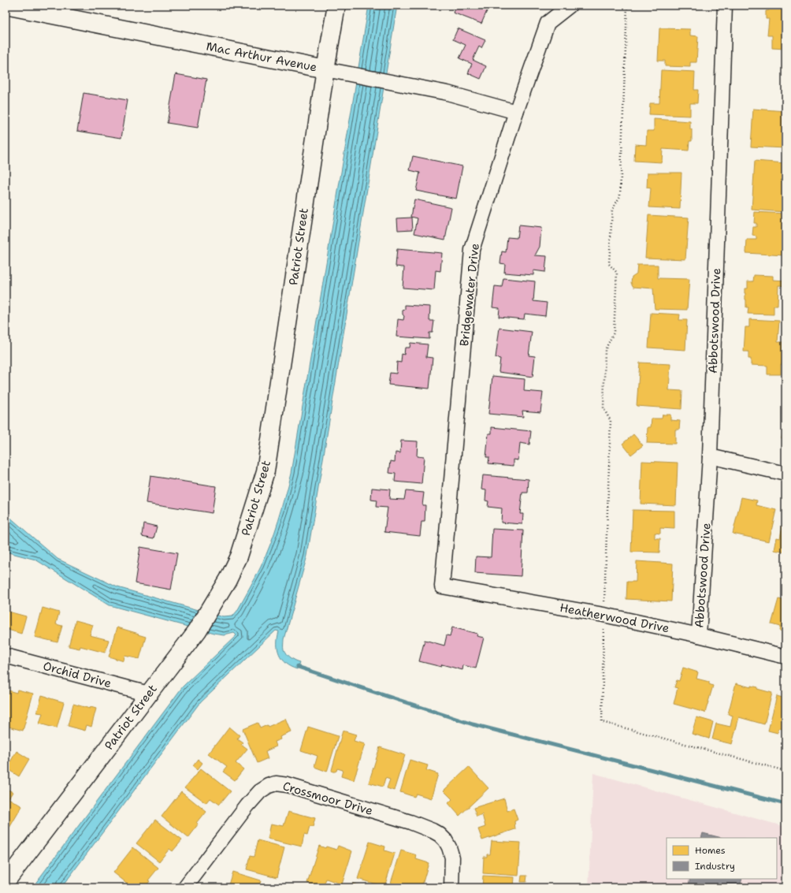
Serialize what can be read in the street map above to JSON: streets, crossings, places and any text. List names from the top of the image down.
{
  "streets": {
    "main road": ["Mac Arthur Avenue", "Patriot Street"],
    "street": [
      "Bridgewater Drive",
      "Abbotswood Drive",
      "Heatherwood Drive",
      "Orchid Drive",
      "Crossmoor Drive"
    ]
  },
  "crossings": [
    ["Mac Arthur Avenue", "Patriot Street"],
    ["Mac Arthur Avenue", "Bridgewater Drive"],
    ["Patriot Street", "Orchid Drive"],
    ["Bridgewater Drive", "Heatherwood Drive"],
    ["Abbotswood Drive", "Heatherwood Drive"]
  ],
  "legend": ["Homes", "Industry"]
}
